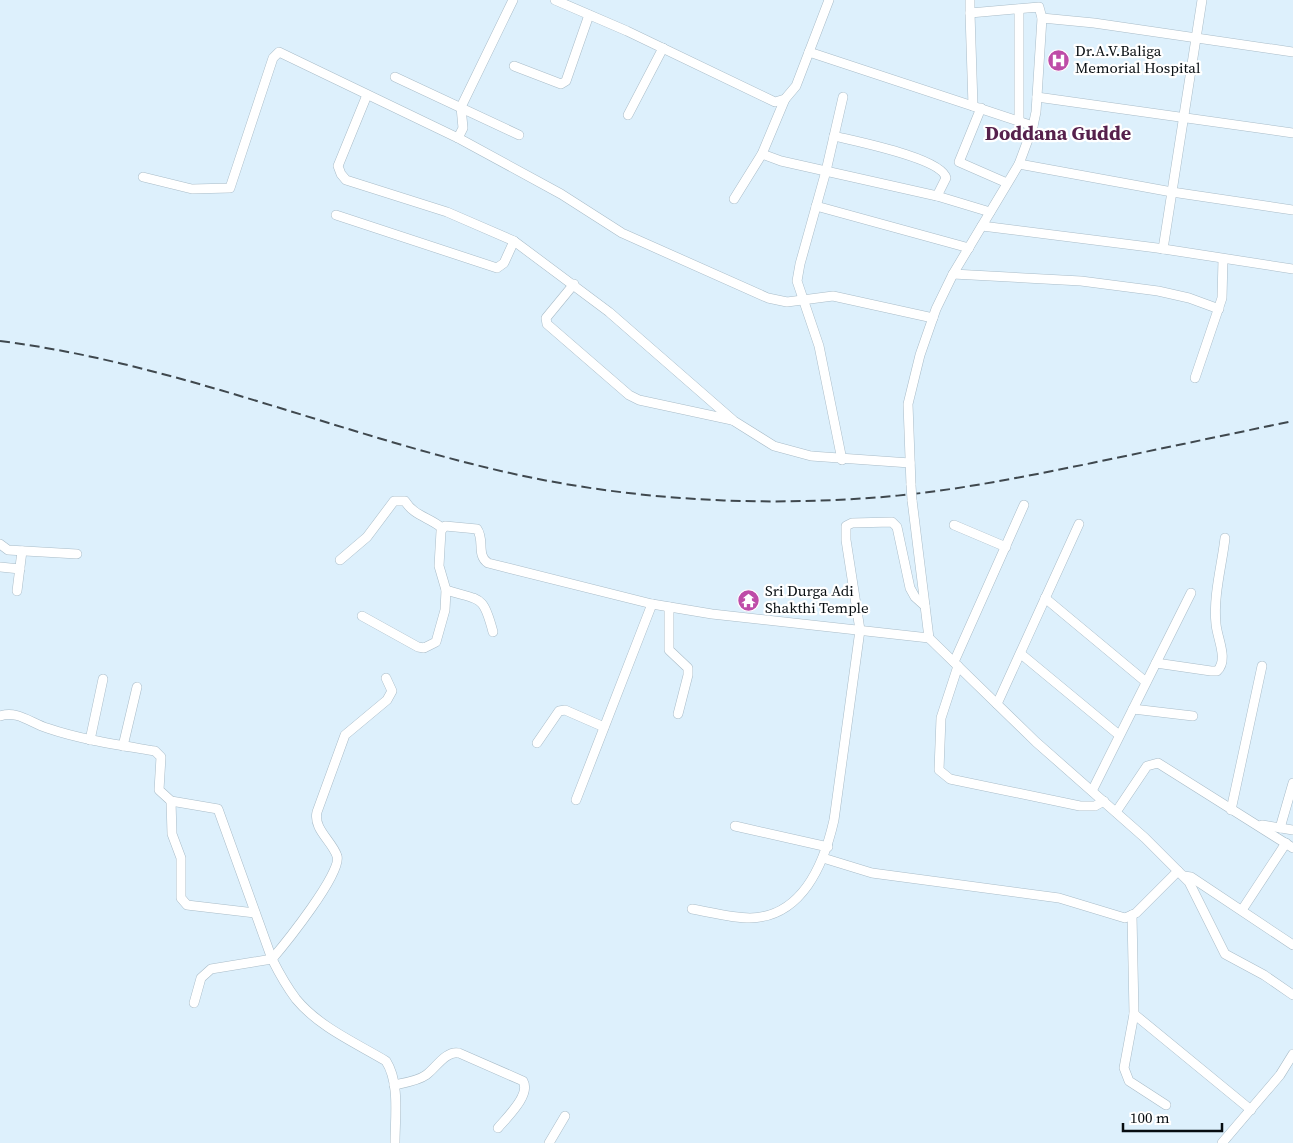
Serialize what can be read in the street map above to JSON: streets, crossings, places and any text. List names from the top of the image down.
{
  "districts": ["Doddana Gudde"],
  "places": {
    "hospital": ["Dr.A.V.Baliga Memorial Hospital"],
    "temple": ["Sri Durga Adi Shakthi Temple"]
  },
  "scale_bar": "100 m"
}
